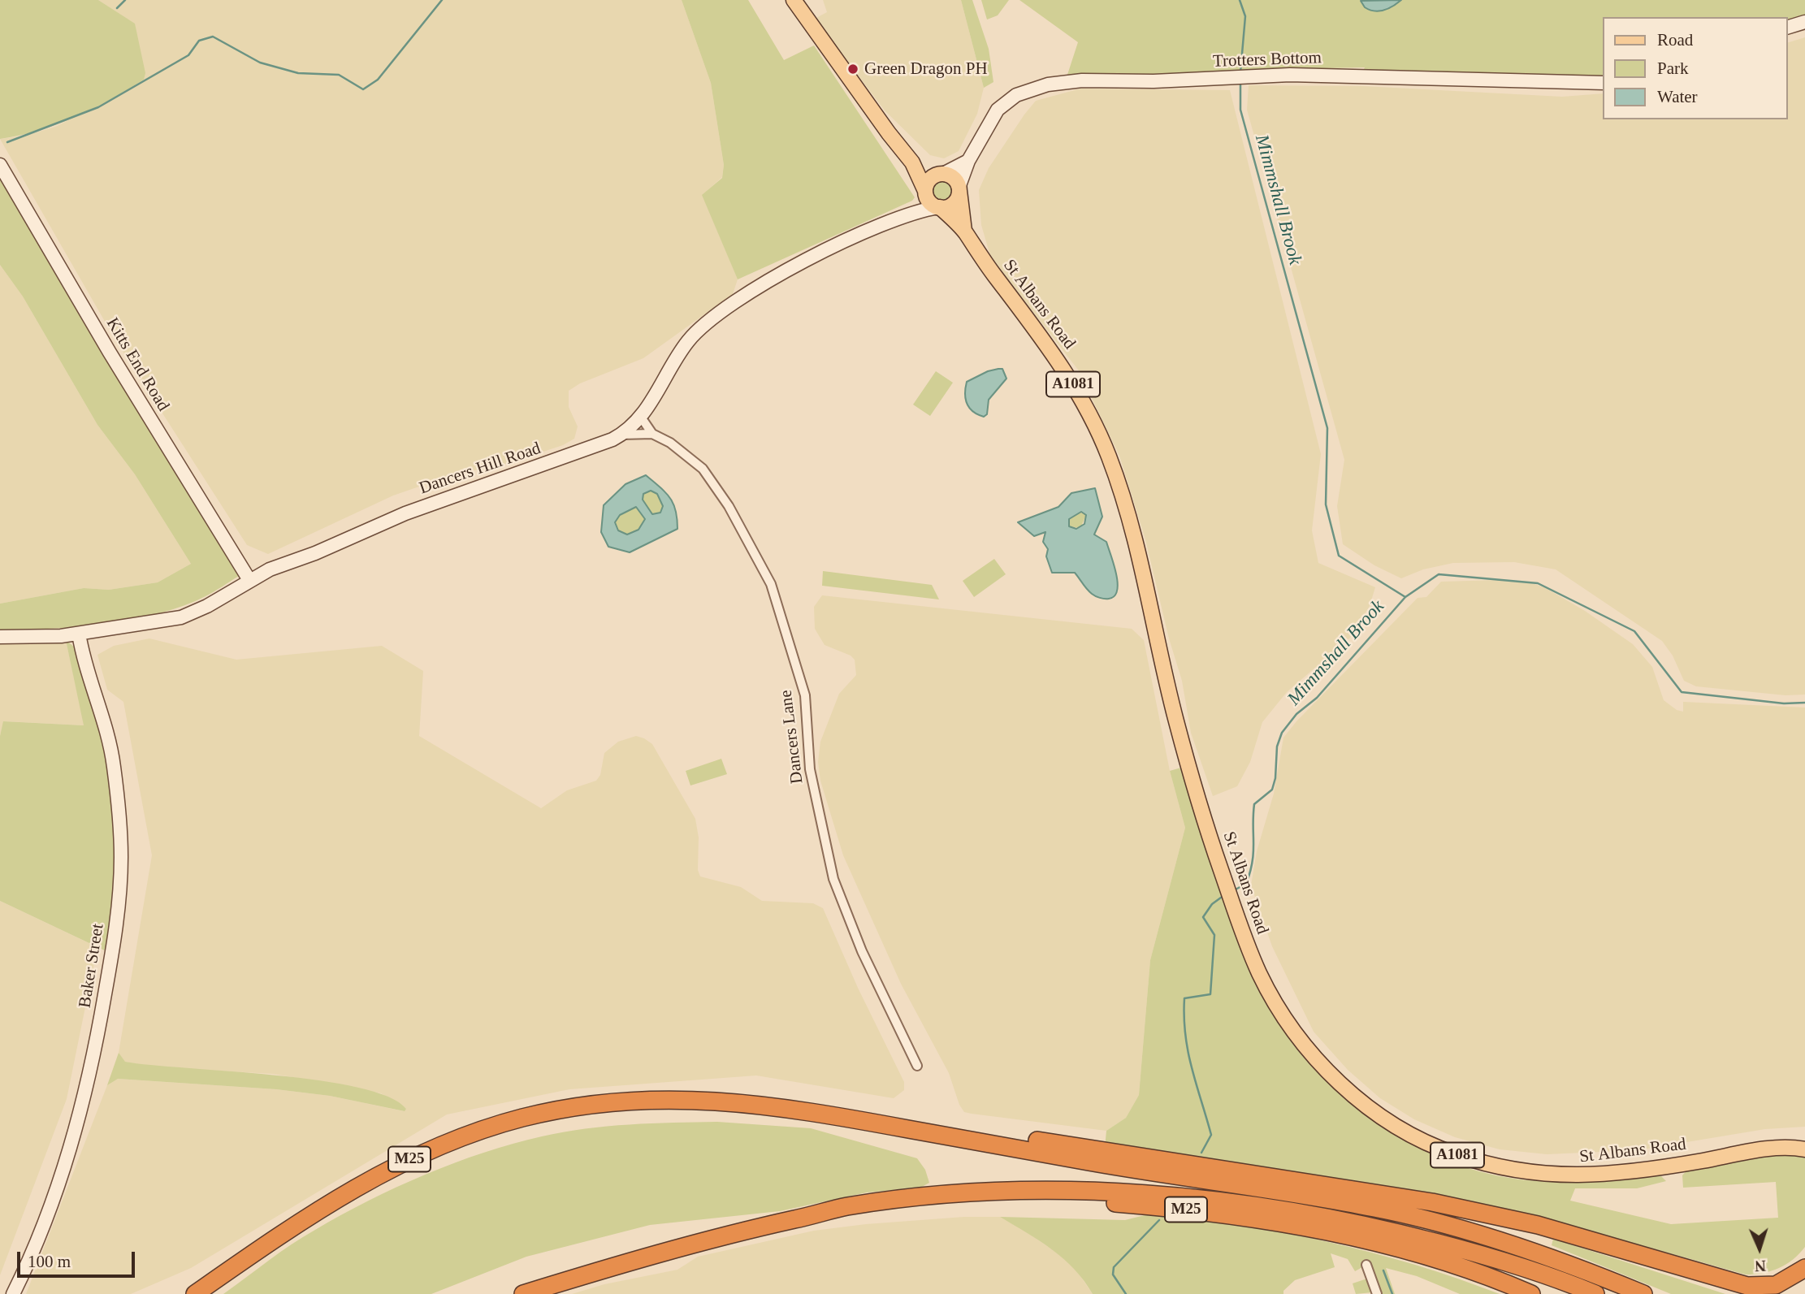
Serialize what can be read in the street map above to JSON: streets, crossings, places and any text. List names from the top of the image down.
{
  "streets": {
    "highway": ["M25"],
    "main road": ["St Albans Road", "A1081"],
    "street": [
      "Trotters Bottom",
      "Kitts End Road",
      "Dancers Hill Road",
      "Dancers Lane",
      "Baker Street"
    ]
  },
  "crossings": [
    ["Trotters Bottom", "St Albans Road"],
    ["Trotters Bottom", "Dancers Hill Road"],
    ["St Albans Road", "Dancers Hill Road"],
    ["Kitts End Road", "Dancers Hill Road"],
    ["Dancers Hill Road", "Dancers Lane"],
    ["Dancers Hill Road", "Baker Street"]
  ],
  "water": ["Mimmshall Brook"],
  "places": ["Green Dragon PH"],
  "legend": ["Road", "Park", "Water"],
  "scale_bar": "100 m",
  "north": "bottom"
}
